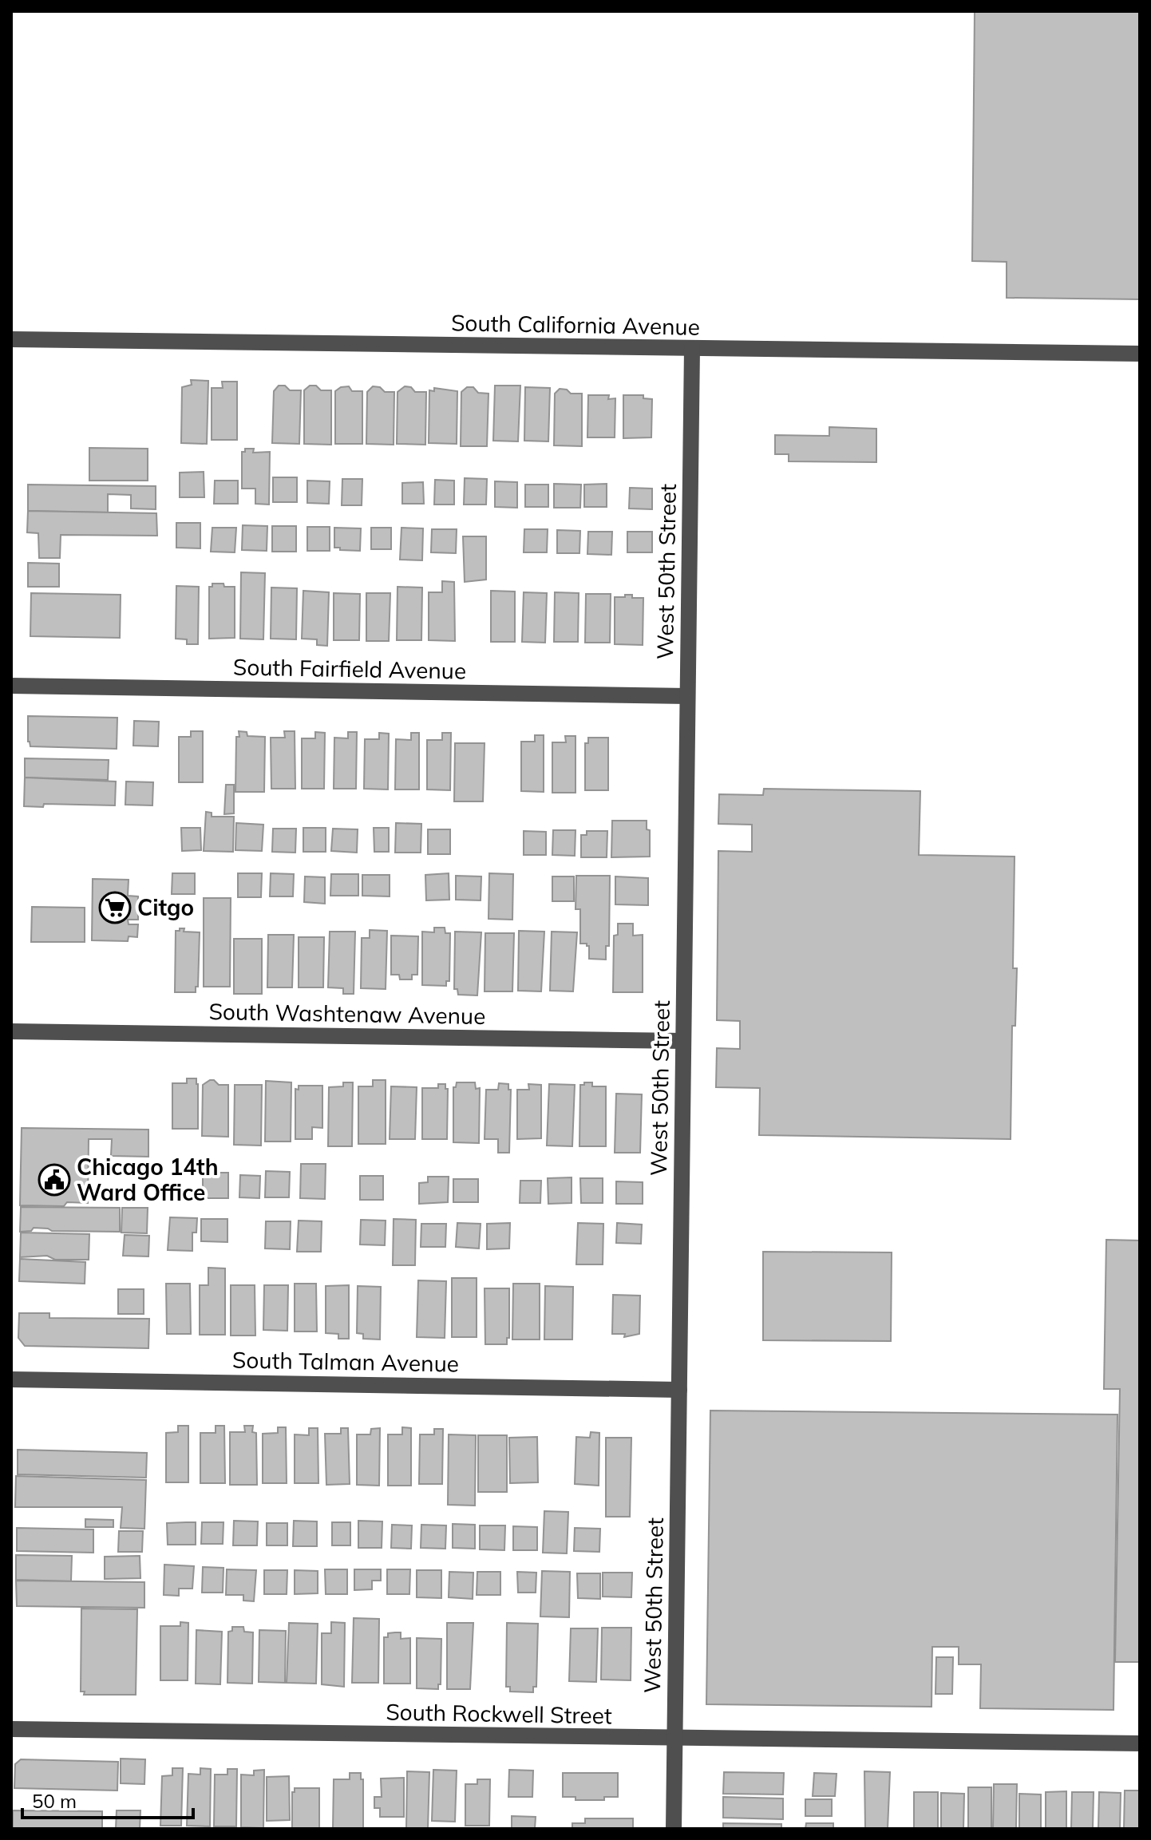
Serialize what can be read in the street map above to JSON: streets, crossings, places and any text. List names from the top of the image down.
{
  "streets": {
    "street": [
      "South California Avenue",
      "West 50th Street",
      "South Fairfield Avenue",
      "South Washtenaw Avenue",
      "South Talman Avenue",
      "South Rockwell Street"
    ]
  },
  "crossings": [
    ["South California Avenue", "West 50th Street"],
    ["West 50th Street", "South Fairfield Avenue"],
    ["West 50th Street", "South Washtenaw Avenue"],
    ["West 50th Street", "South Talman Avenue"],
    ["West 50th Street", "South Rockwell Street"]
  ],
  "places": {
    "supermarket": ["Citgo"],
    "public building": ["Chicago 14th Ward Office"]
  },
  "scale_bar": "50 m"
}
